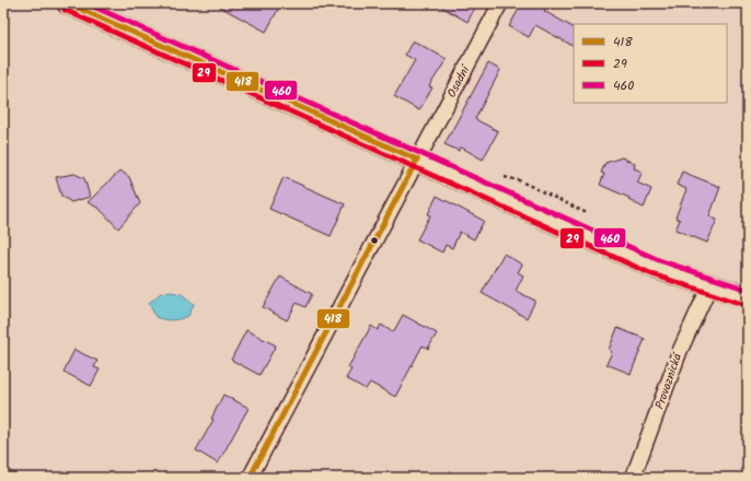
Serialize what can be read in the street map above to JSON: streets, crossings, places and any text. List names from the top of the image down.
{
  "streets": {
    "street": ["Osadní", "Provaznická"]
  },
  "lines": ["transit line 418", "transit line 460", "transit line 29"],
  "legend": ["418", "29", "460"]
}
